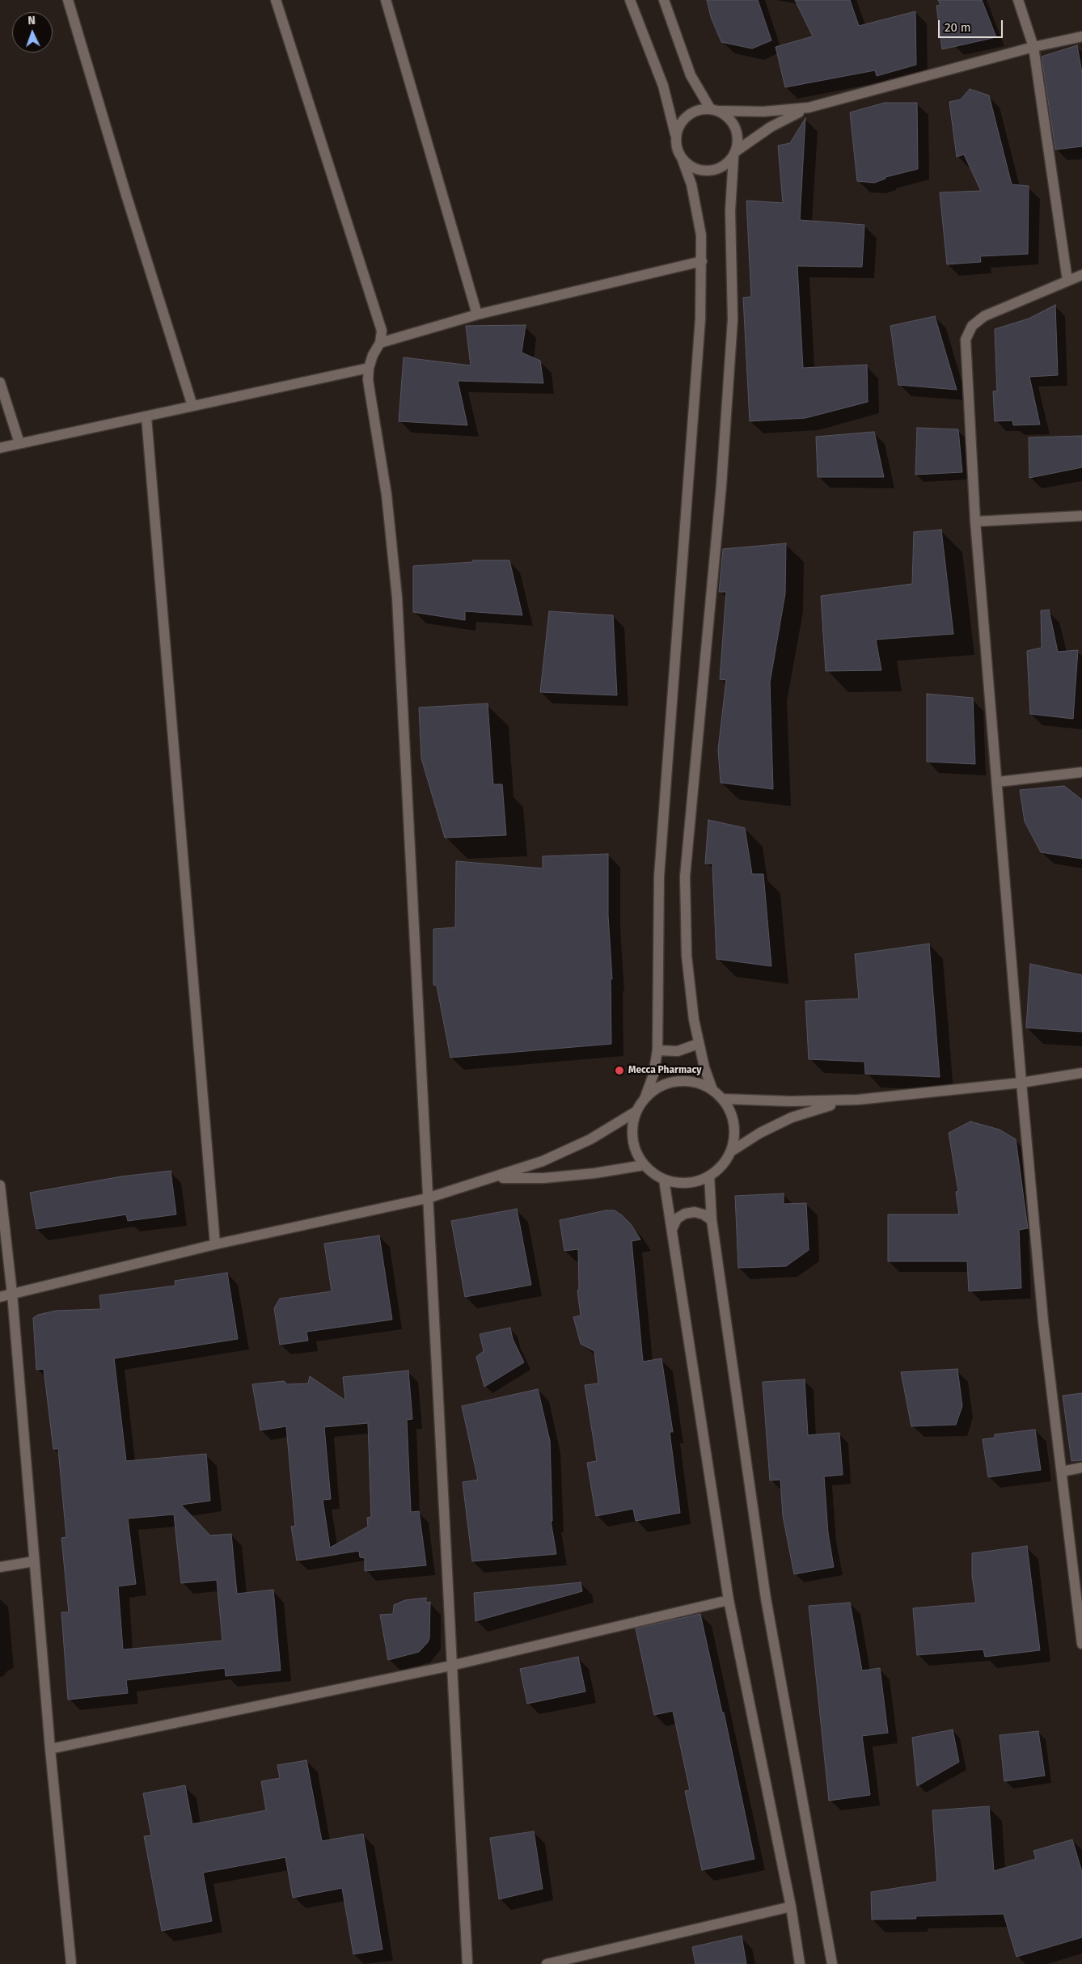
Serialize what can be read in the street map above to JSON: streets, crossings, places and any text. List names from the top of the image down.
{
  "places": ["Mecca Pharmacy"],
  "scale_bar": "20 m",
  "north": "top"
}
